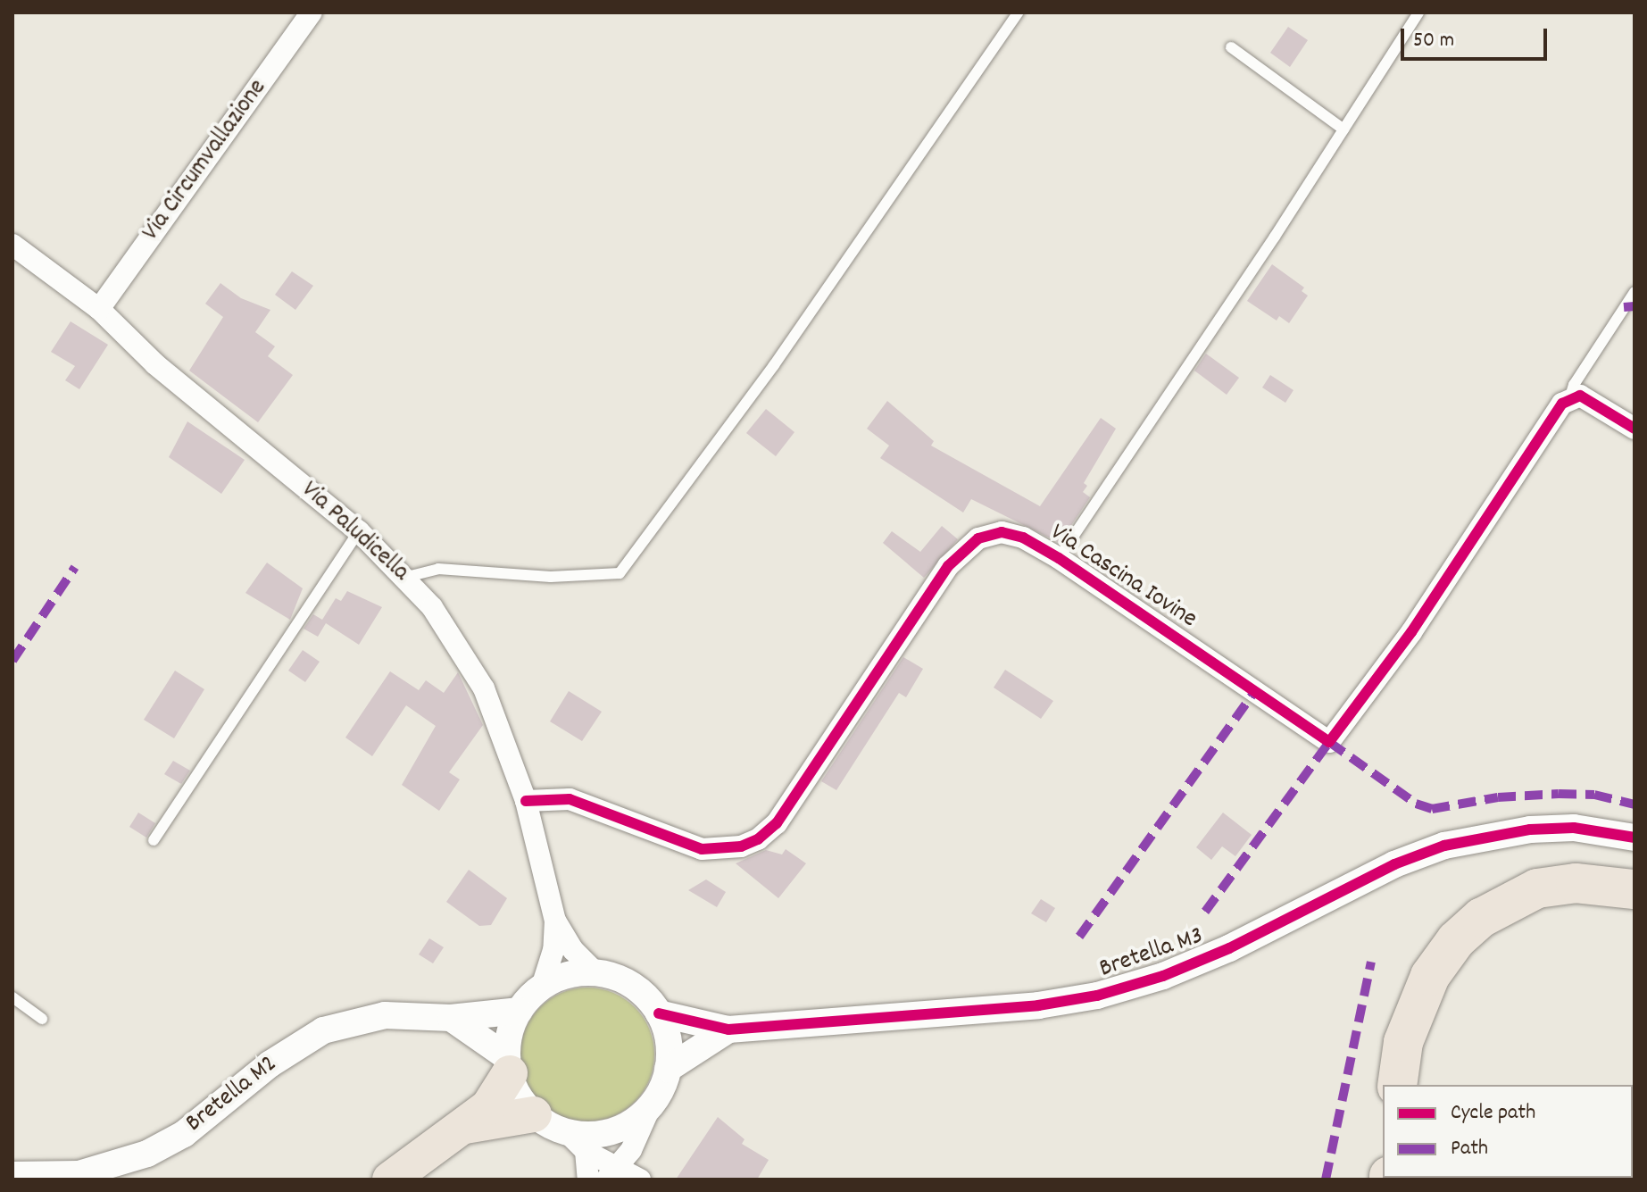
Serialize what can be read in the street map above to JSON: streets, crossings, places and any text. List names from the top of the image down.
{
  "streets": {
    "street": [
      "Via Circumvallazione",
      "Via Paludicella",
      "Via Cascina Iovine",
      "Bretella M3",
      "Bretella M2"
    ]
  },
  "crossings": [
    ["Via Circumvallazione", "Via Paludicella"],
    ["Via Paludicella", "Via Cascina Iovine"],
    ["Via Paludicella", "Bretella M3"],
    ["Via Paludicella", "Bretella M2"],
    ["Bretella M3", "Bretella M2"]
  ],
  "legend": ["Cycle path", "Path"],
  "scale_bar": "50 m"
}
